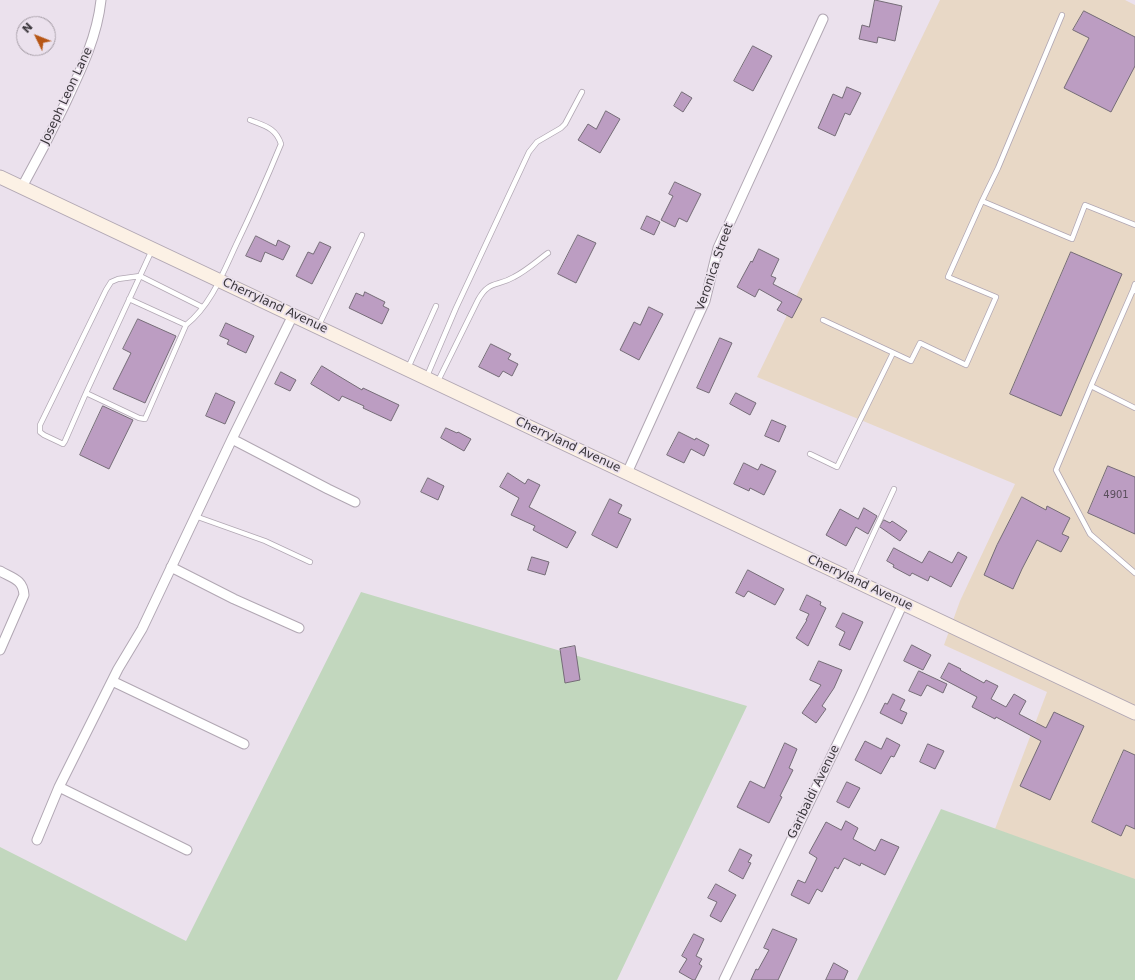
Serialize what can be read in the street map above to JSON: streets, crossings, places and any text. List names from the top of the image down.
{
  "streets": {
    "street": [
      "Joseph Leon Lane",
      "Veronica Street",
      "Cherryland Avenue",
      "Garibaldi Avenue"
    ]
  },
  "crossings": [
    ["Joseph Leon Lane", "Cherryland Avenue"],
    ["Veronica Street", "Cherryland Avenue"],
    ["Cherryland Avenue", "Garibaldi Avenue"]
  ],
  "house_numbers": ["4901"],
  "north": "top left"
}
